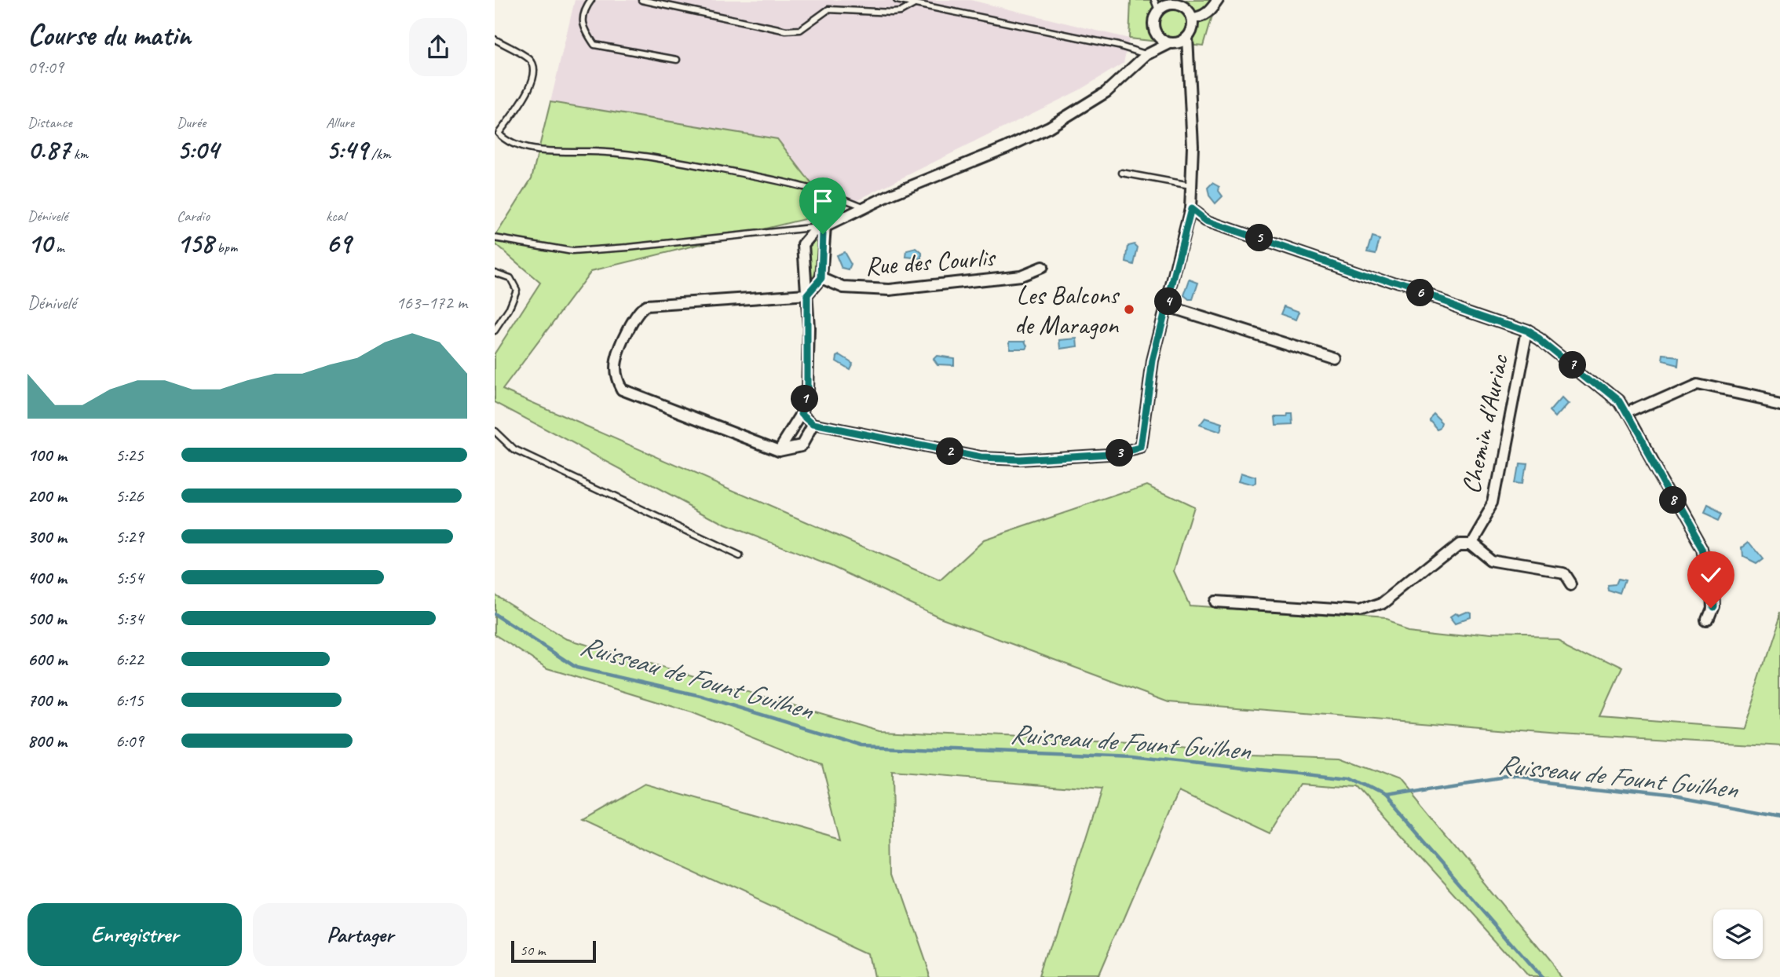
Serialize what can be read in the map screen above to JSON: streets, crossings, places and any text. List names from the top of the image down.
{
  "streets": {
    "street": ["Rue des Courlis", "Chemin d'Auriac"]
  },
  "water": ["Ruisseau de Fount Guilhen"],
  "places": ["Les Balcons de Maragon"],
  "scale_bar": "50 m",
  "page": {
    "heading": ["Course du matin", "09:09"],
    "stats": [
      ["Distance", "0.87 km"],
      ["Durée", "5:04"],
      ["Allure", "5:49 /km"],
      ["Dénivelé", "10 m"],
      ["Cardio", "158 bpm"],
      ["kcal", "69"]
    ],
    "pins": [
      "5",
      "6",
      "4",
      "7",
      "1",
      "2",
      "3",
      "8"
    ],
    "chart": ["Dénivelé", "163–172 m"],
    "list": [
      {
        "name": "100 m",
        "note": "5:25"
      },
      {
        "name": "200 m",
        "note": "5:26"
      },
      {
        "name": "300 m",
        "note": "5:29"
      },
      {
        "name": "400 m",
        "note": "5:54"
      },
      {
        "name": "500 m",
        "note": "5:34"
      },
      {
        "name": "600 m",
        "note": "6:22"
      },
      {
        "name": "700 m",
        "note": "6:15"
      },
      {
        "name": "800 m",
        "note": "6:09"
      }
    ],
    "buttons": ["Enregistrer", "Partager"],
    "scale": "50 m"
  }
}
